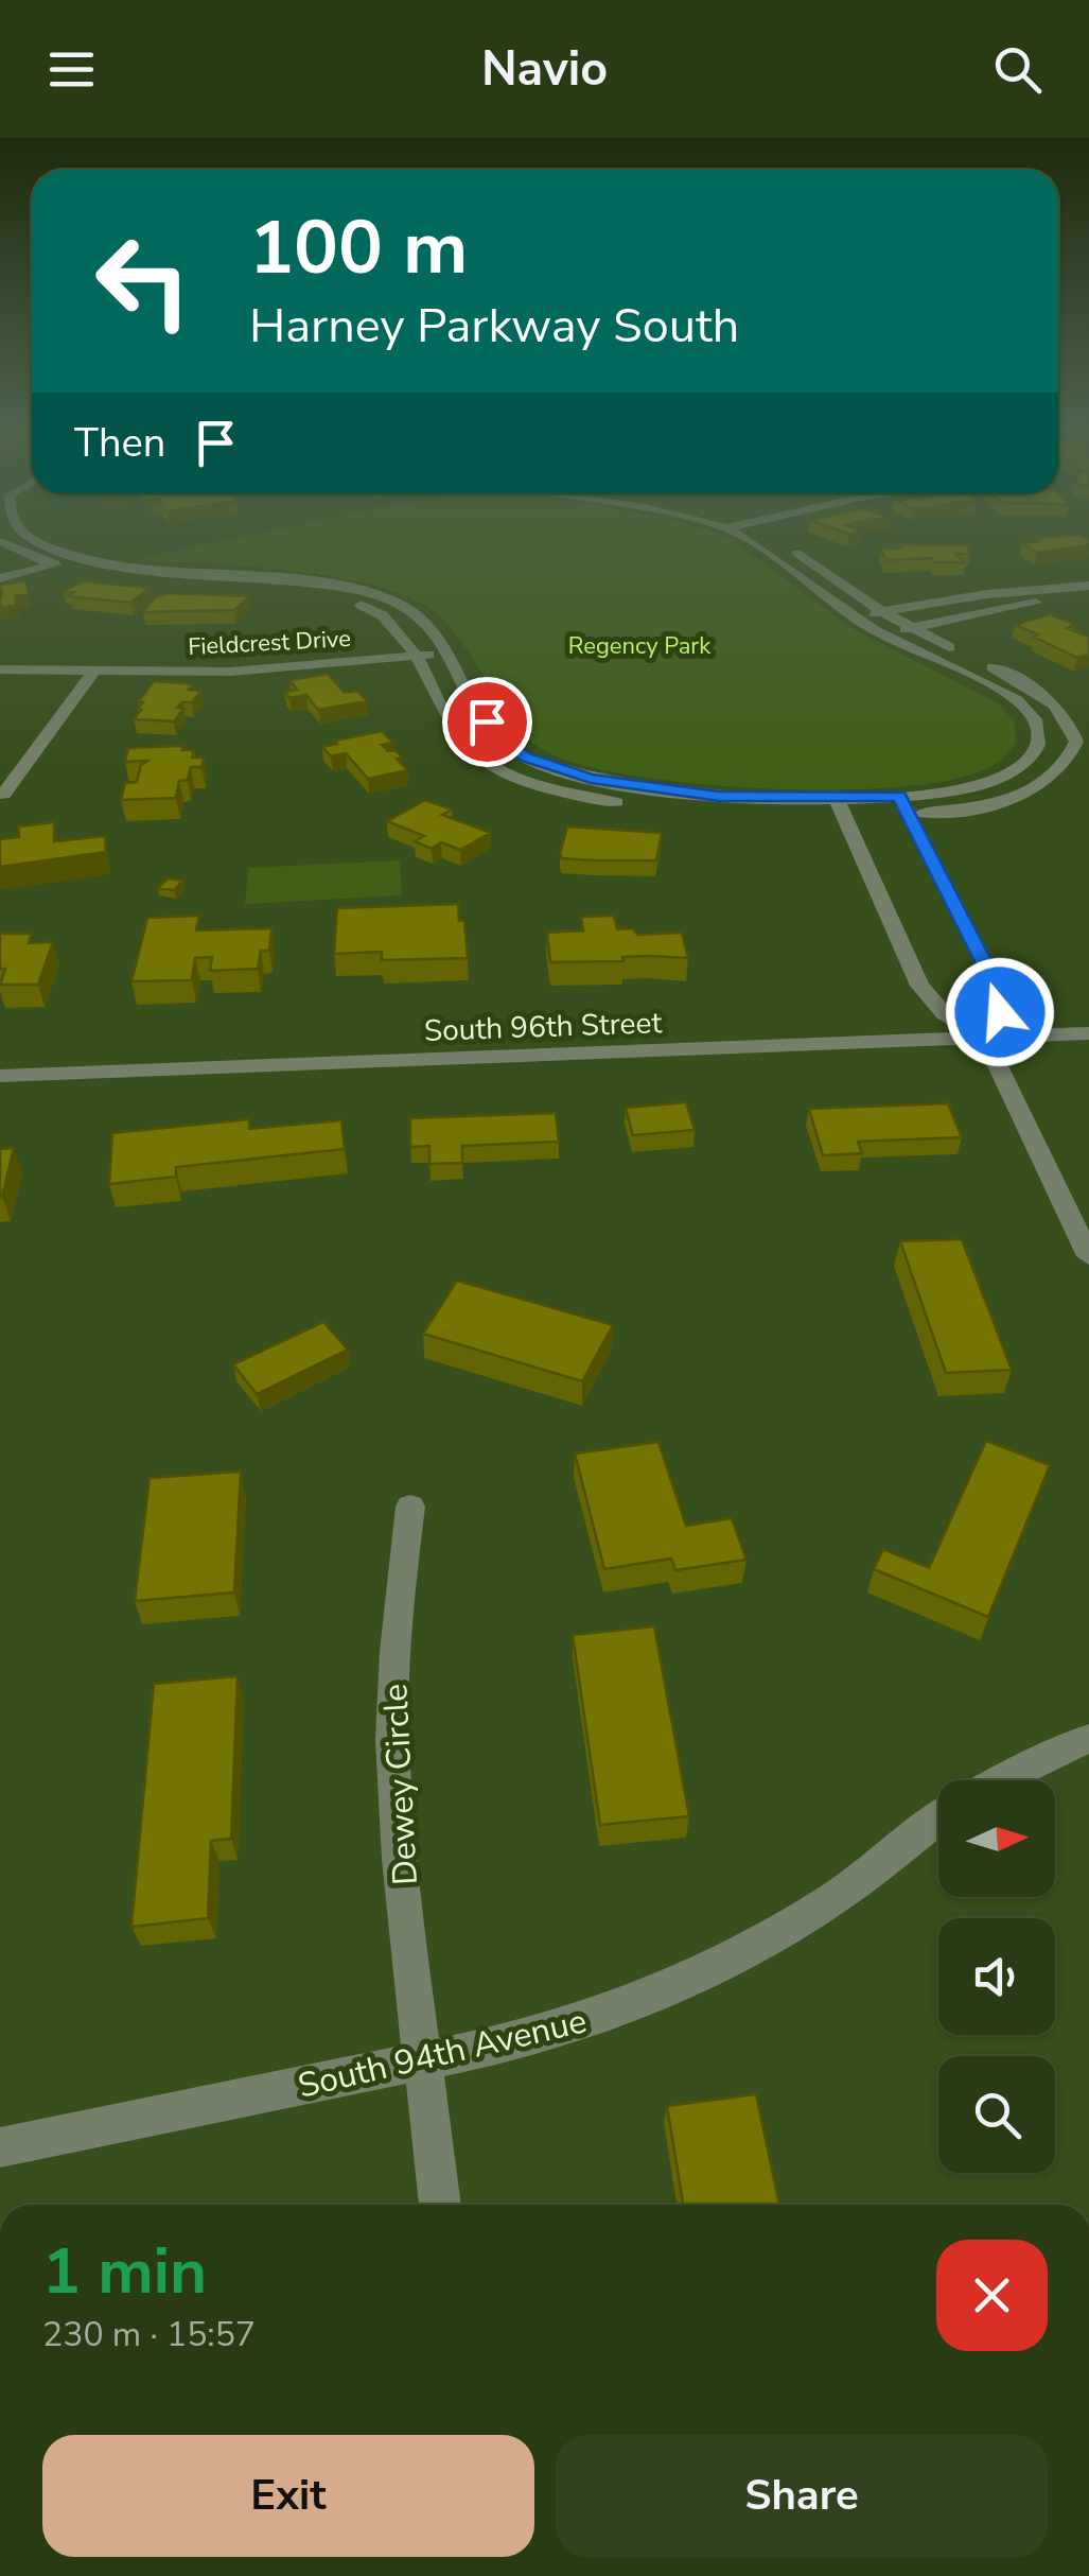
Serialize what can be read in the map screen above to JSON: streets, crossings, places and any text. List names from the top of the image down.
{
  "streets": {
    "street": [
      "Fieldcrest Drive",
      "South 96th Street",
      "Dewey Circle",
      "South 94th Avenue"
    ]
  },
  "crossings": [
    ["Dewey Circle", "South 94th Avenue"]
  ],
  "parks": ["Regency Park"],
  "north": "right",
  "page": {
    "header": "Navio",
    "turn": ["100 m", "Harney Parkway South"],
    "then": "Then",
    "heading": ["1 min", "230 m · 15:57"],
    "buttons": ["Exit", "Share"]
  }
}
